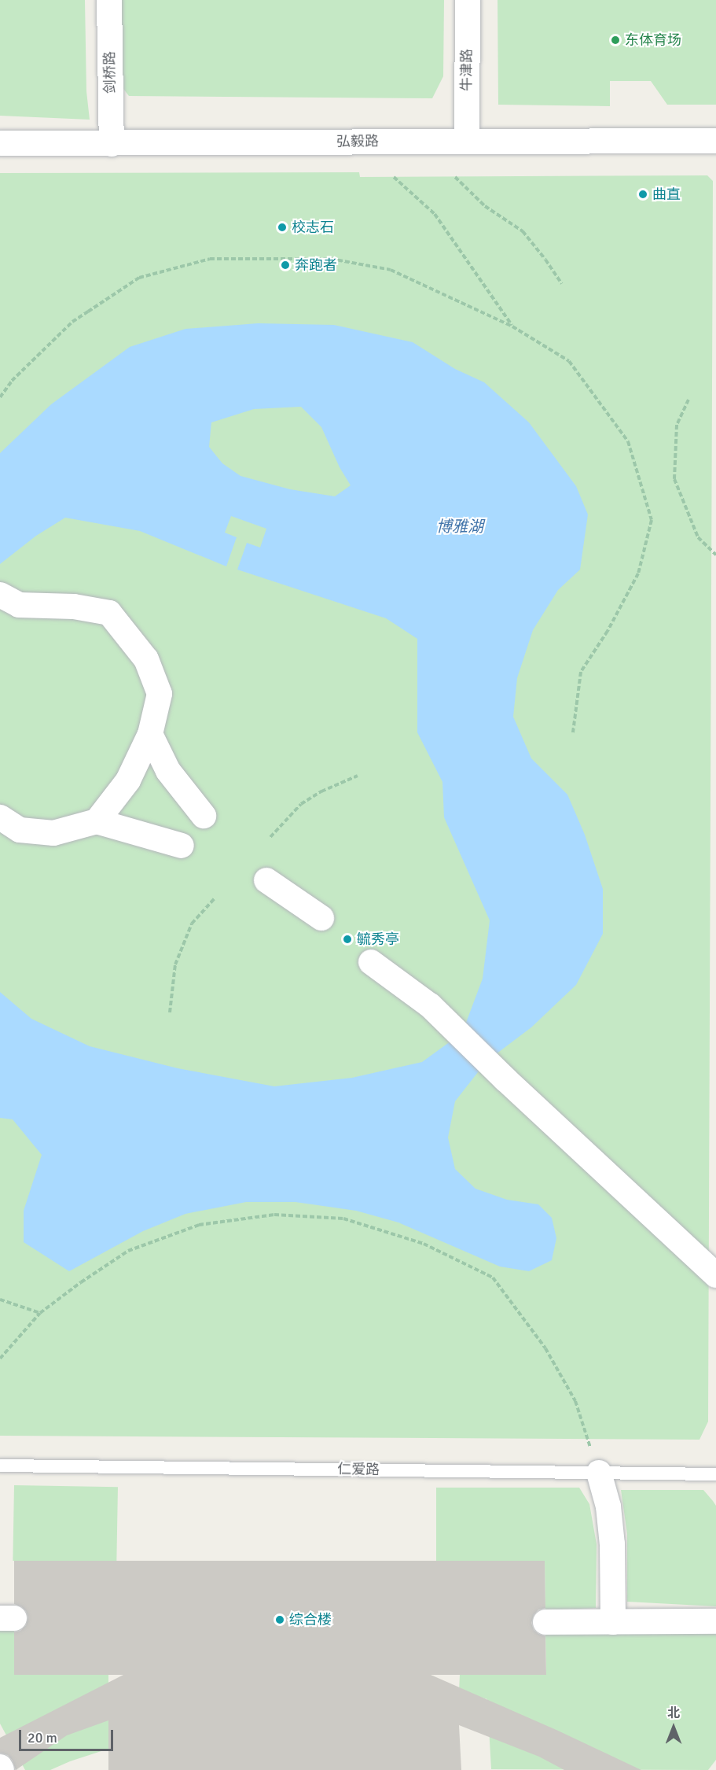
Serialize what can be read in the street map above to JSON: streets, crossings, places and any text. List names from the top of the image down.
{
  "streets": {
    "street": ["牛津路", "剑桥路", "弘毅路"],
    "lane": ["仁爱路"]
  },
  "crossings": [
    ["牛津路", "弘毅路"],
    ["剑桥路", "弘毅路"]
  ],
  "water": ["博雅湖"],
  "places": [
    "东体育场",
    "曲直",
    "校志石",
    "奔跑者",
    "毓秀亭",
    "综合楼"
  ],
  "scale_bar": "20 m",
  "north": "top"
}
